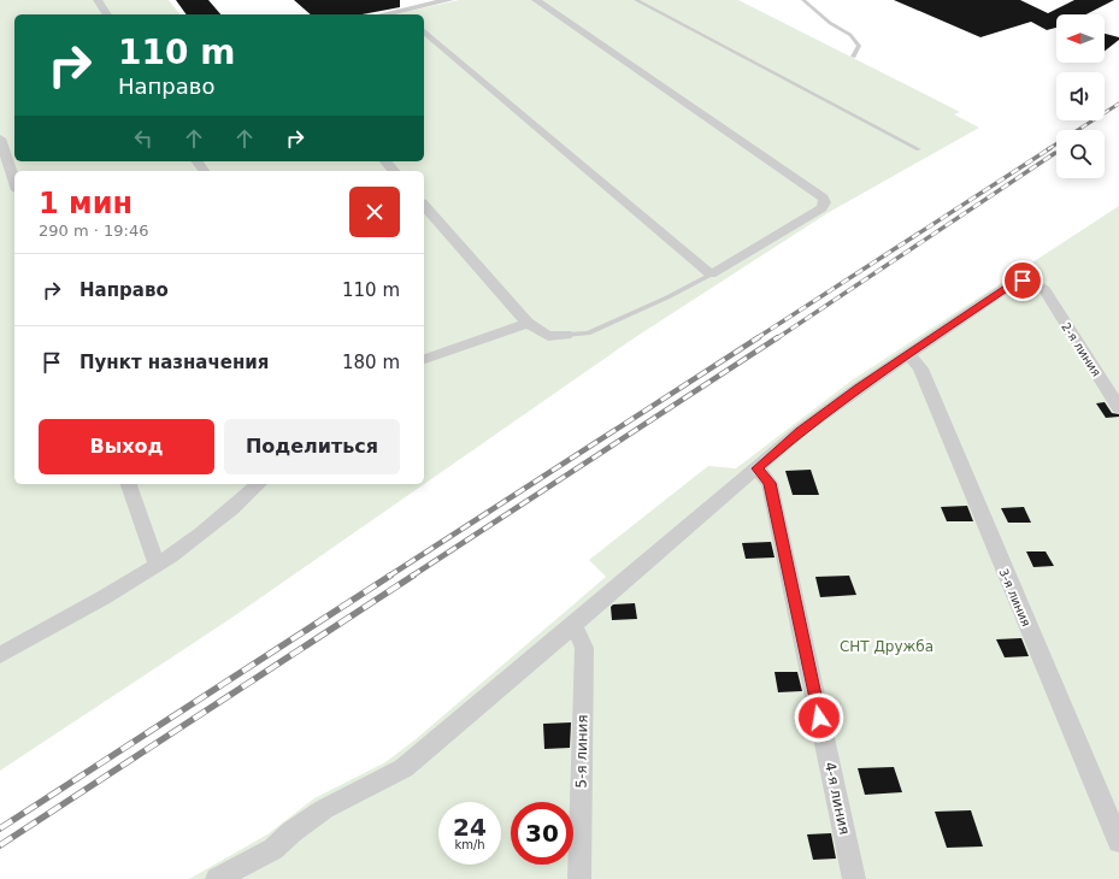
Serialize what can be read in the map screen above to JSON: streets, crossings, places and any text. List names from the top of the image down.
{
  "streets": {
    "street": [
      "2-я линия",
      "3-я линия",
      "5-я линия",
      "4-я линия"
    ]
  },
  "crossings": [
    ["2-я линия", "3-я линия"]
  ],
  "parks": ["СНТ Дружба"],
  "north": "left",
  "page": {
    "turn": ["110 m", "Направо"],
    "heading": ["1 мин", "290 m · 19:46"],
    "list": [
      {
        "name": "Направо",
        "value": "110 m"
      },
      {
        "name": "Пункт назначения",
        "value": "180 m"
      }
    ],
    "buttons": ["Выход", "Поделиться"],
    "speed": "24 km/h",
    "limit": "30"
  }
}
